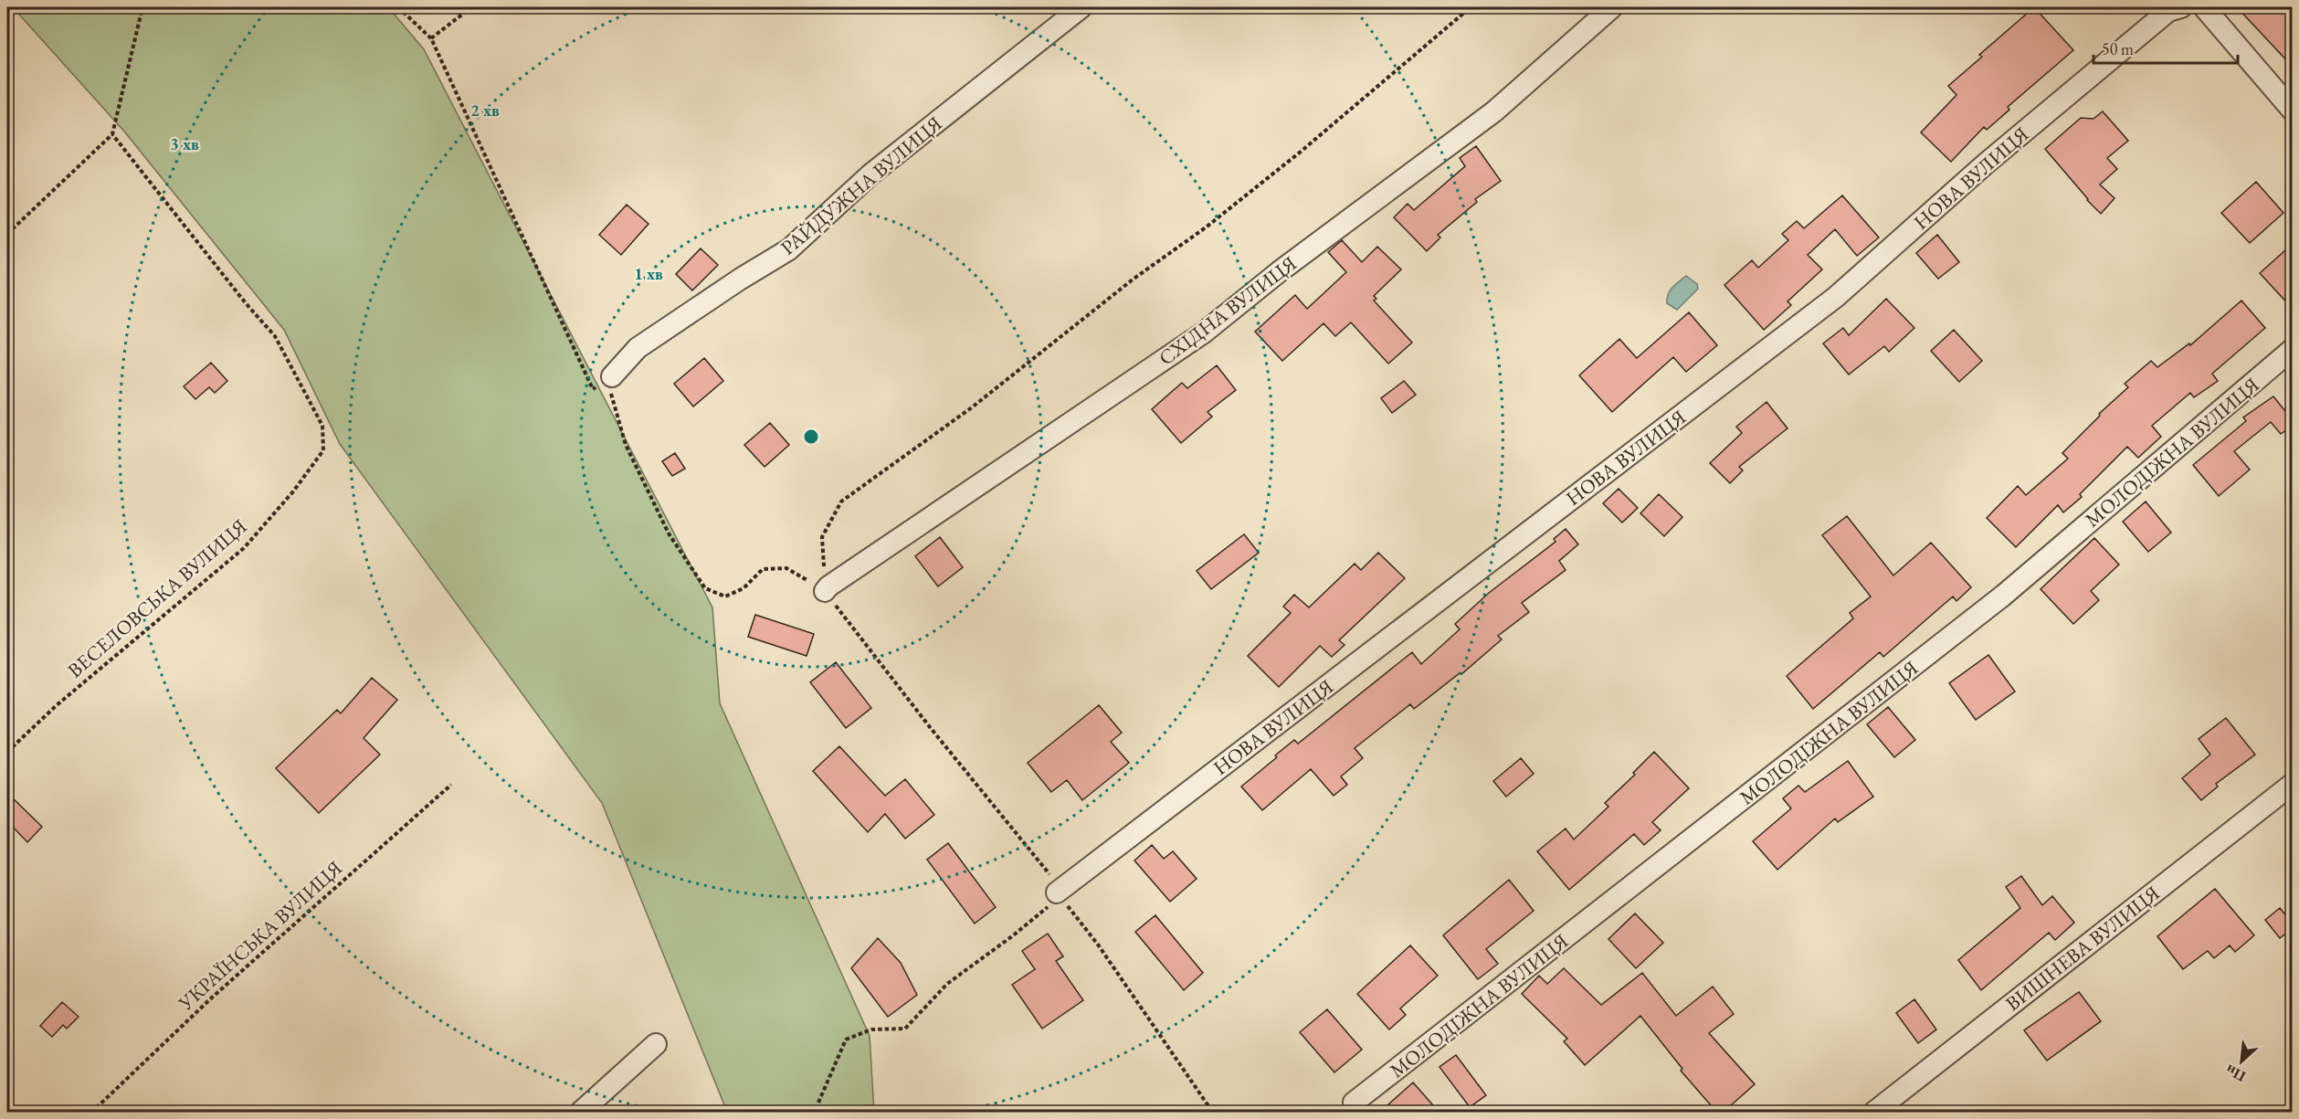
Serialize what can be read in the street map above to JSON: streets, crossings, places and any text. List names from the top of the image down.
{
  "streets": {
    "street": [
      "НОВА ВУЛИЦЯ",
      "РАЙДУЖНА ВУЛИЦЯ",
      "СХІДНА ВУЛИЦЯ",
      "МОЛОДІЖНА ВУЛИЦЯ",
      "ВИШНЕВА ВУЛИЦЯ"
    ],
    "path": ["ВЕСЕЛОВСЬКА ВУЛИЦЯ", "УКРАЇНСЬКА ВУЛИЦЯ"]
  },
  "scale_bar": "50 m",
  "north": "bottom left",
  "rings": ["2 хв", "3 хв", "1 хв"]
}
